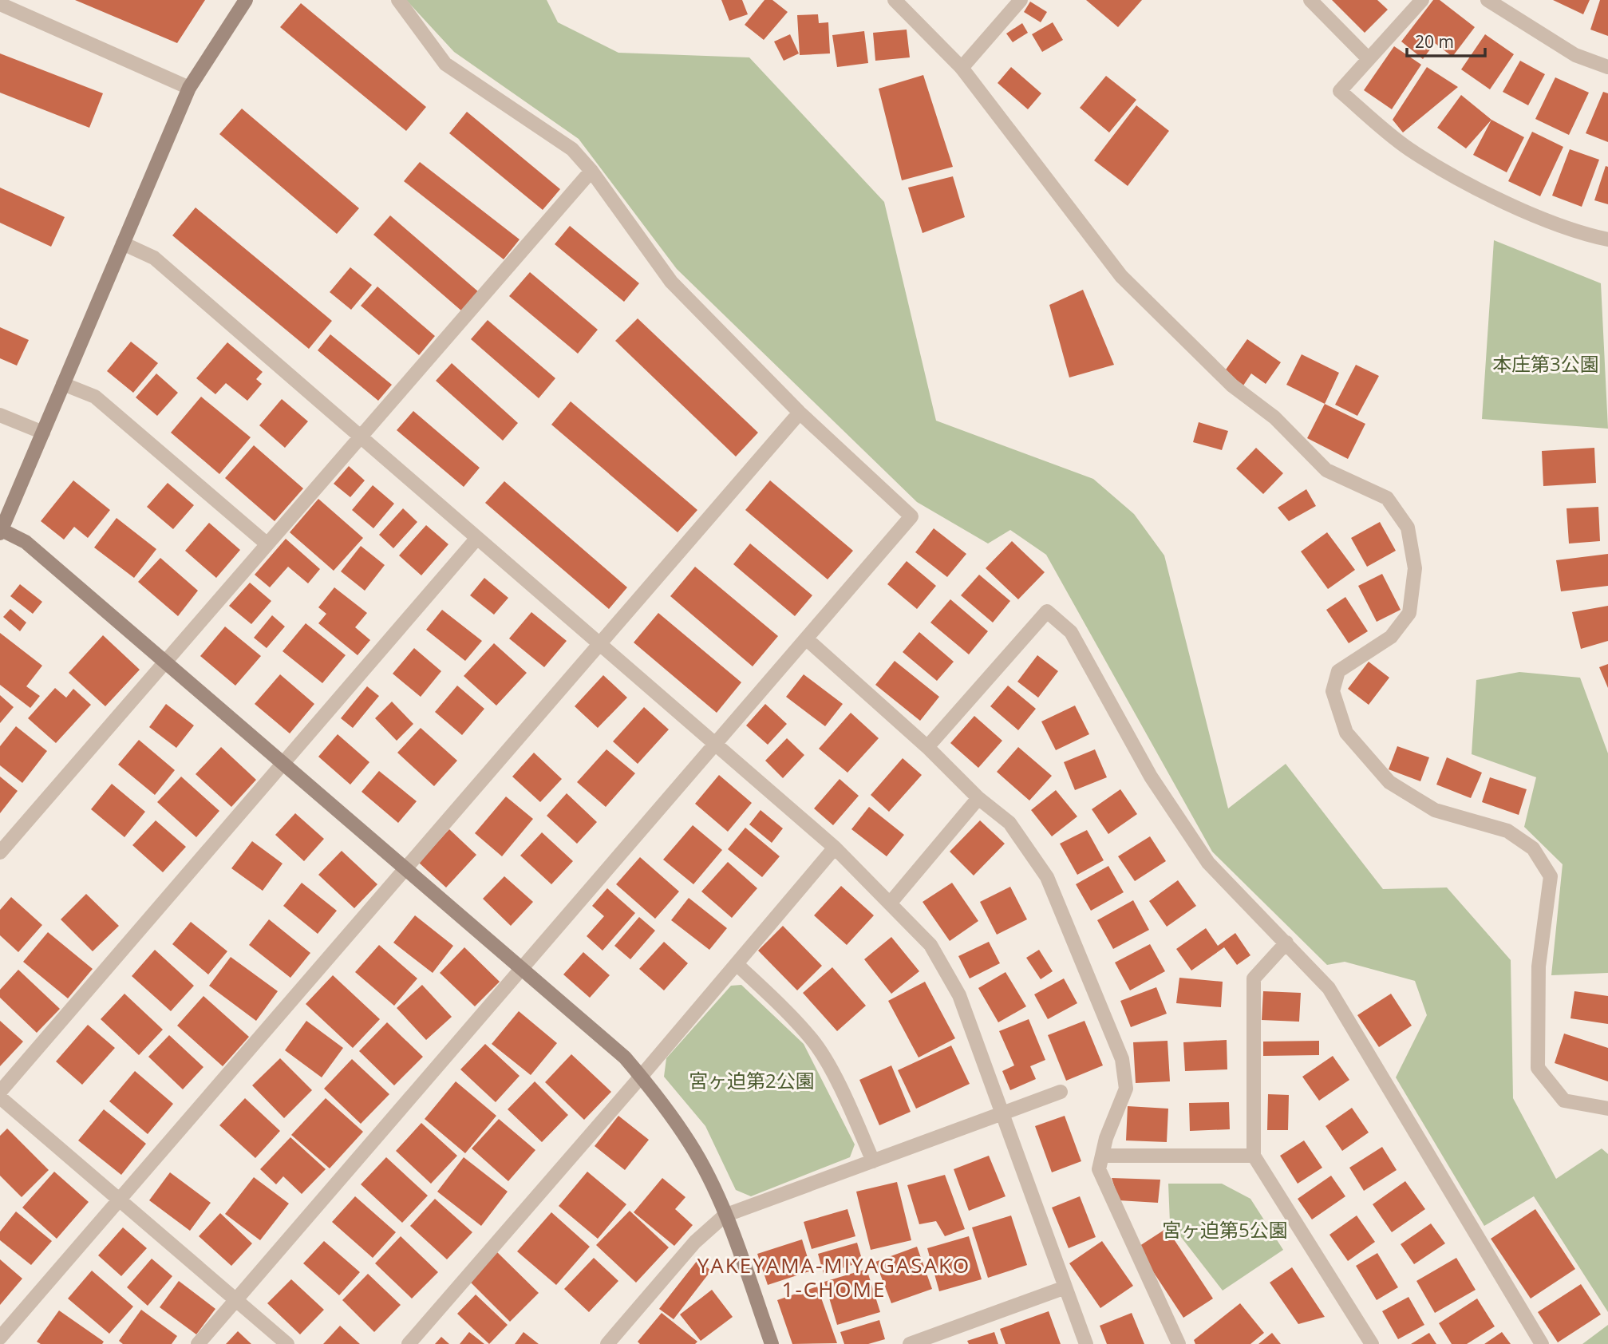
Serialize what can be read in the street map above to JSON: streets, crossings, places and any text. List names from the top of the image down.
{
  "districts": ["YAKEYAMA-MIYAGASAKO 1-CHOME"],
  "parks": ["本庄第3公園", "宮ヶ迫第2公園", "宮ヶ迫第5公園"],
  "scale_bar": "20 m"
}
